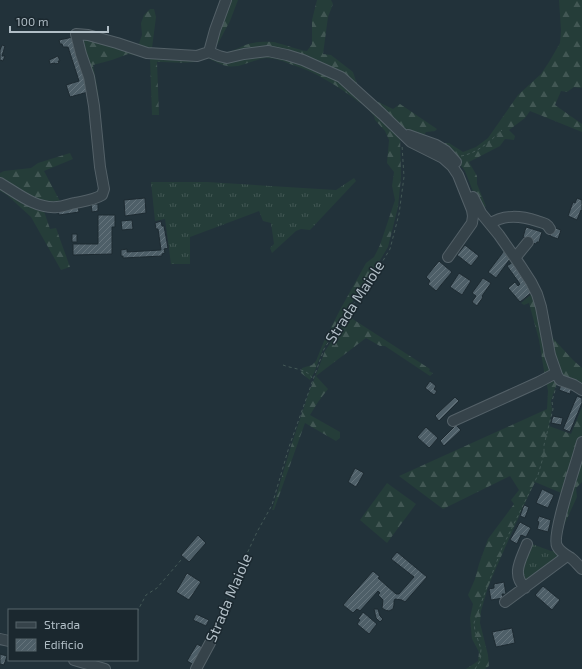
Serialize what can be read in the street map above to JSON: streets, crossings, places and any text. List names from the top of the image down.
{
  "streets": {
    "street": ["Strada Maiole"]
  },
  "legend": ["Strada", "Edificio"],
  "scale_bar": "100 m"
}
